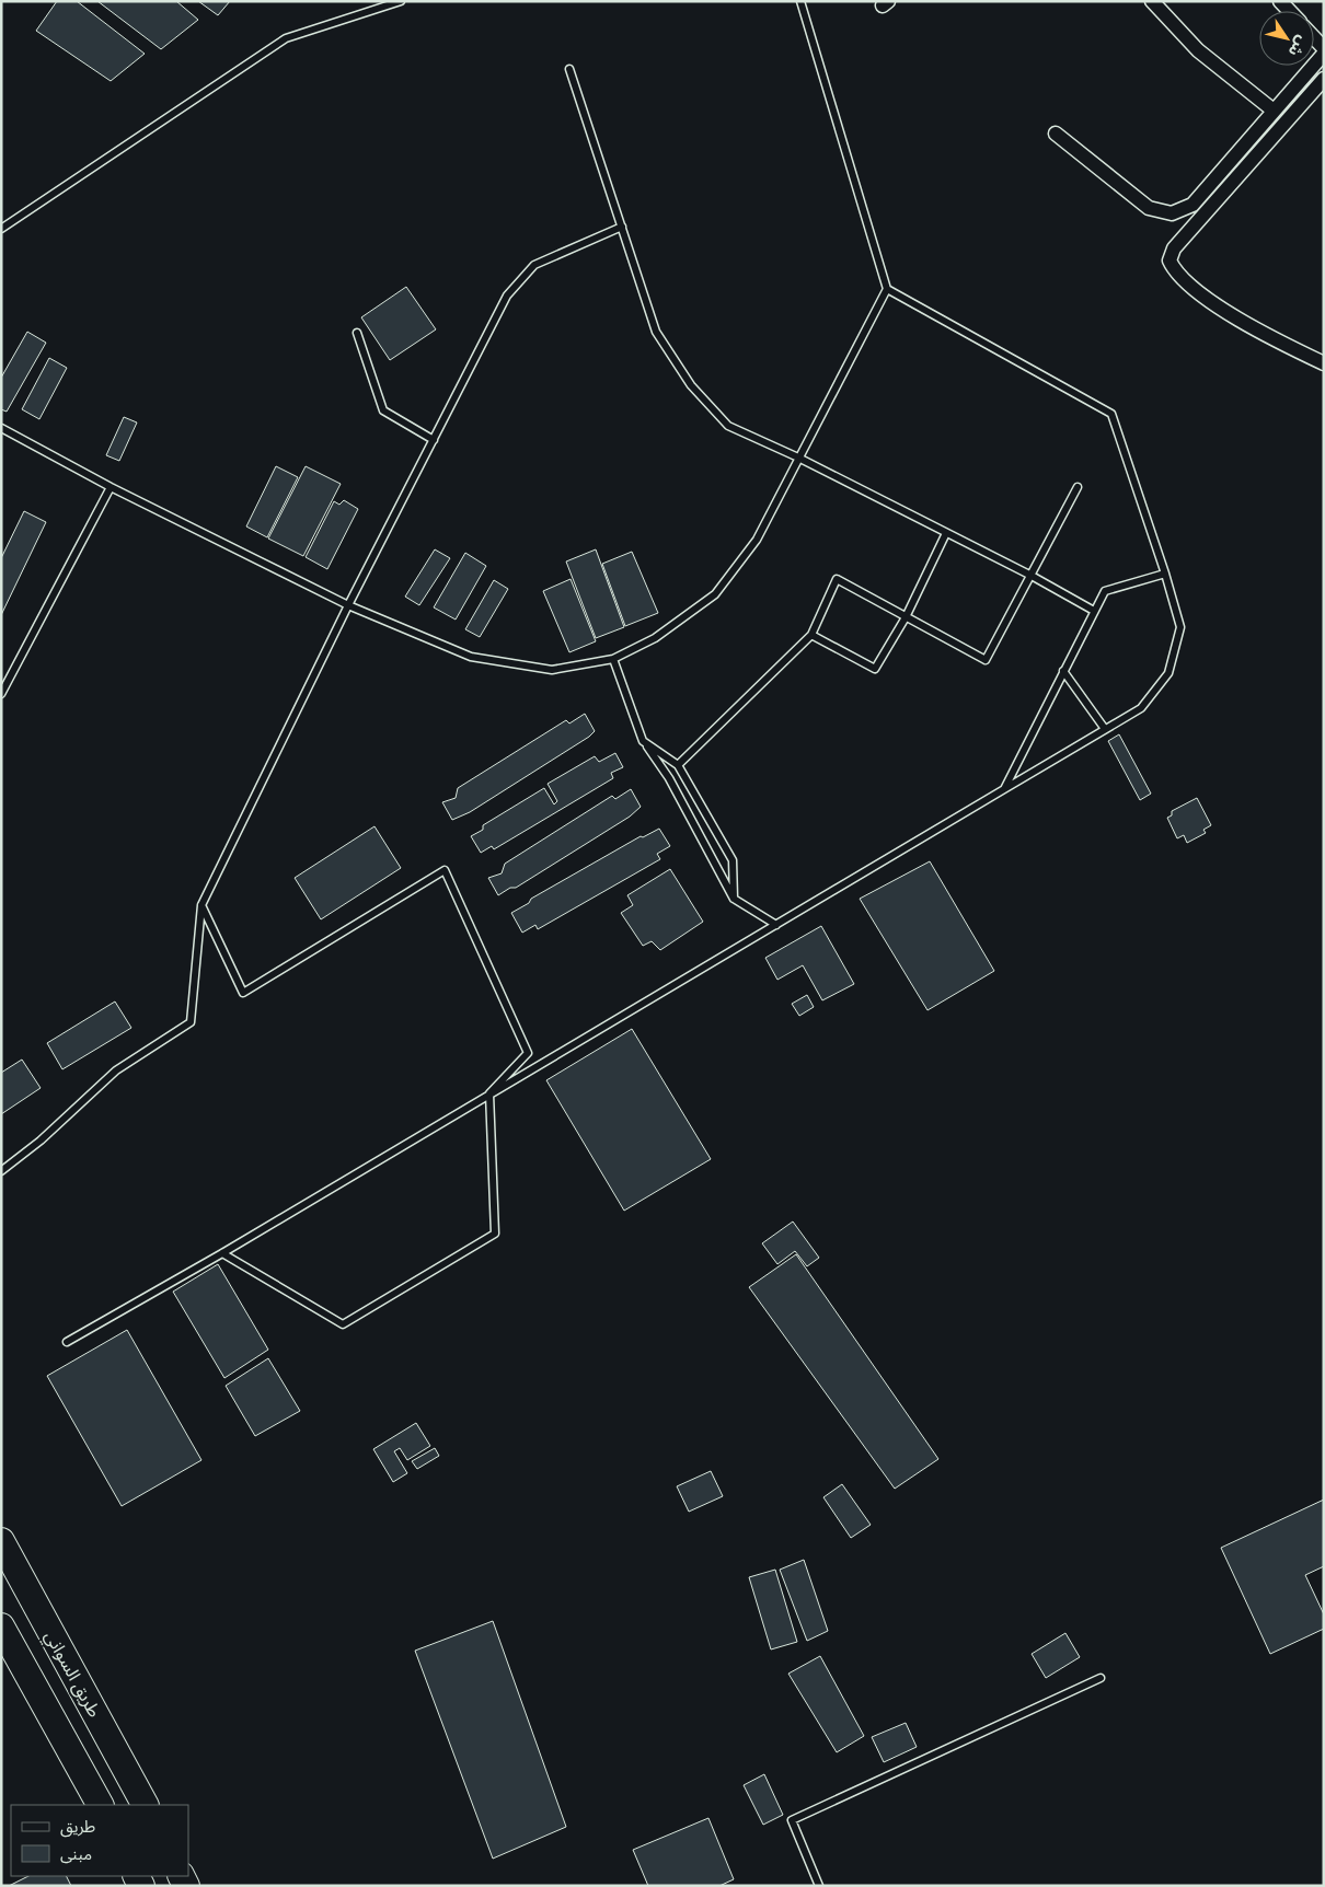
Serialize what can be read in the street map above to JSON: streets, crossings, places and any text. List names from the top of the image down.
{
  "streets": {
    "highway": ["طريق السواني"]
  },
  "legend": ["طريق", "مبنى"],
  "north": "bottom right"
}
